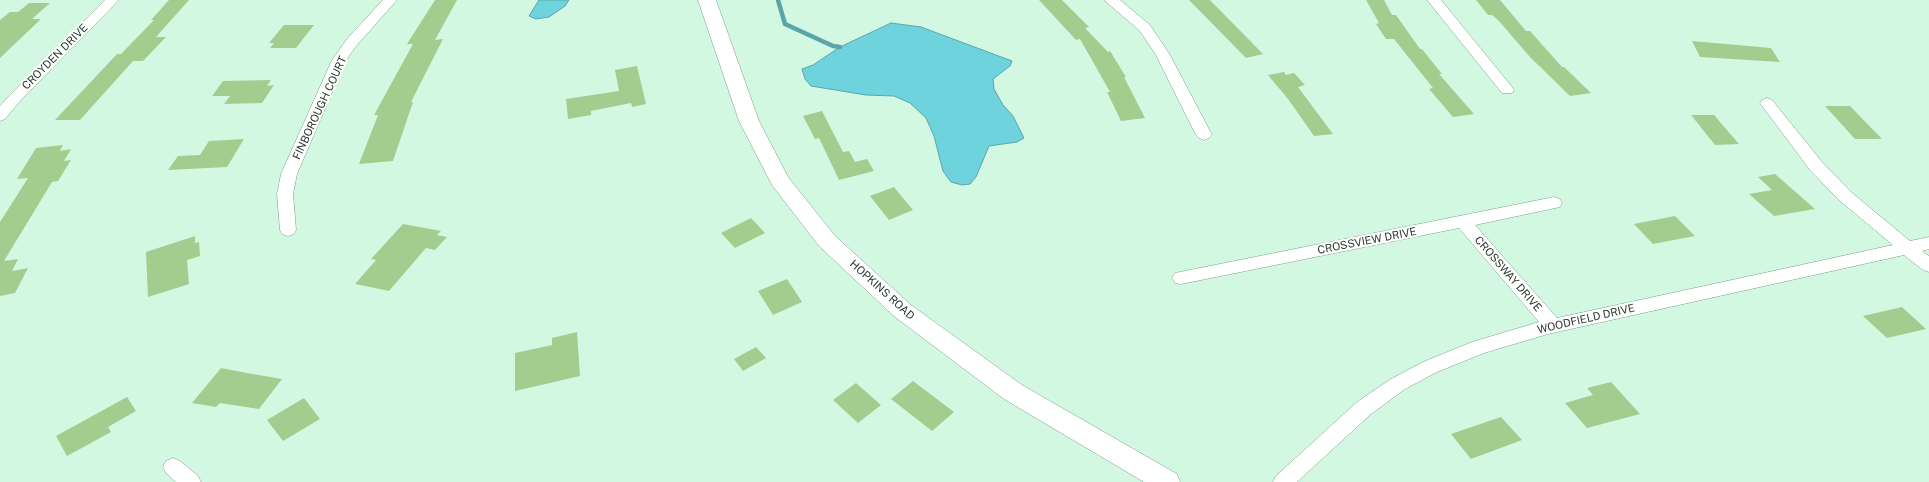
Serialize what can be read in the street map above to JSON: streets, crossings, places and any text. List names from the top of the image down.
{
  "streets": {
    "main road": ["HOPKINS ROAD"],
    "street": [
      "CROYDEN DRIVE",
      "FINBOROUGH COURT",
      "CROSSVIEW DRIVE",
      "CROSSWAY DRIVE",
      "WOODFIELD DRIVE"
    ]
  },
  "crossings": [
    ["CROSSVIEW DRIVE", "CROSSWAY DRIVE"],
    ["CROSSWAY DRIVE", "WOODFIELD DRIVE"]
  ]
}
